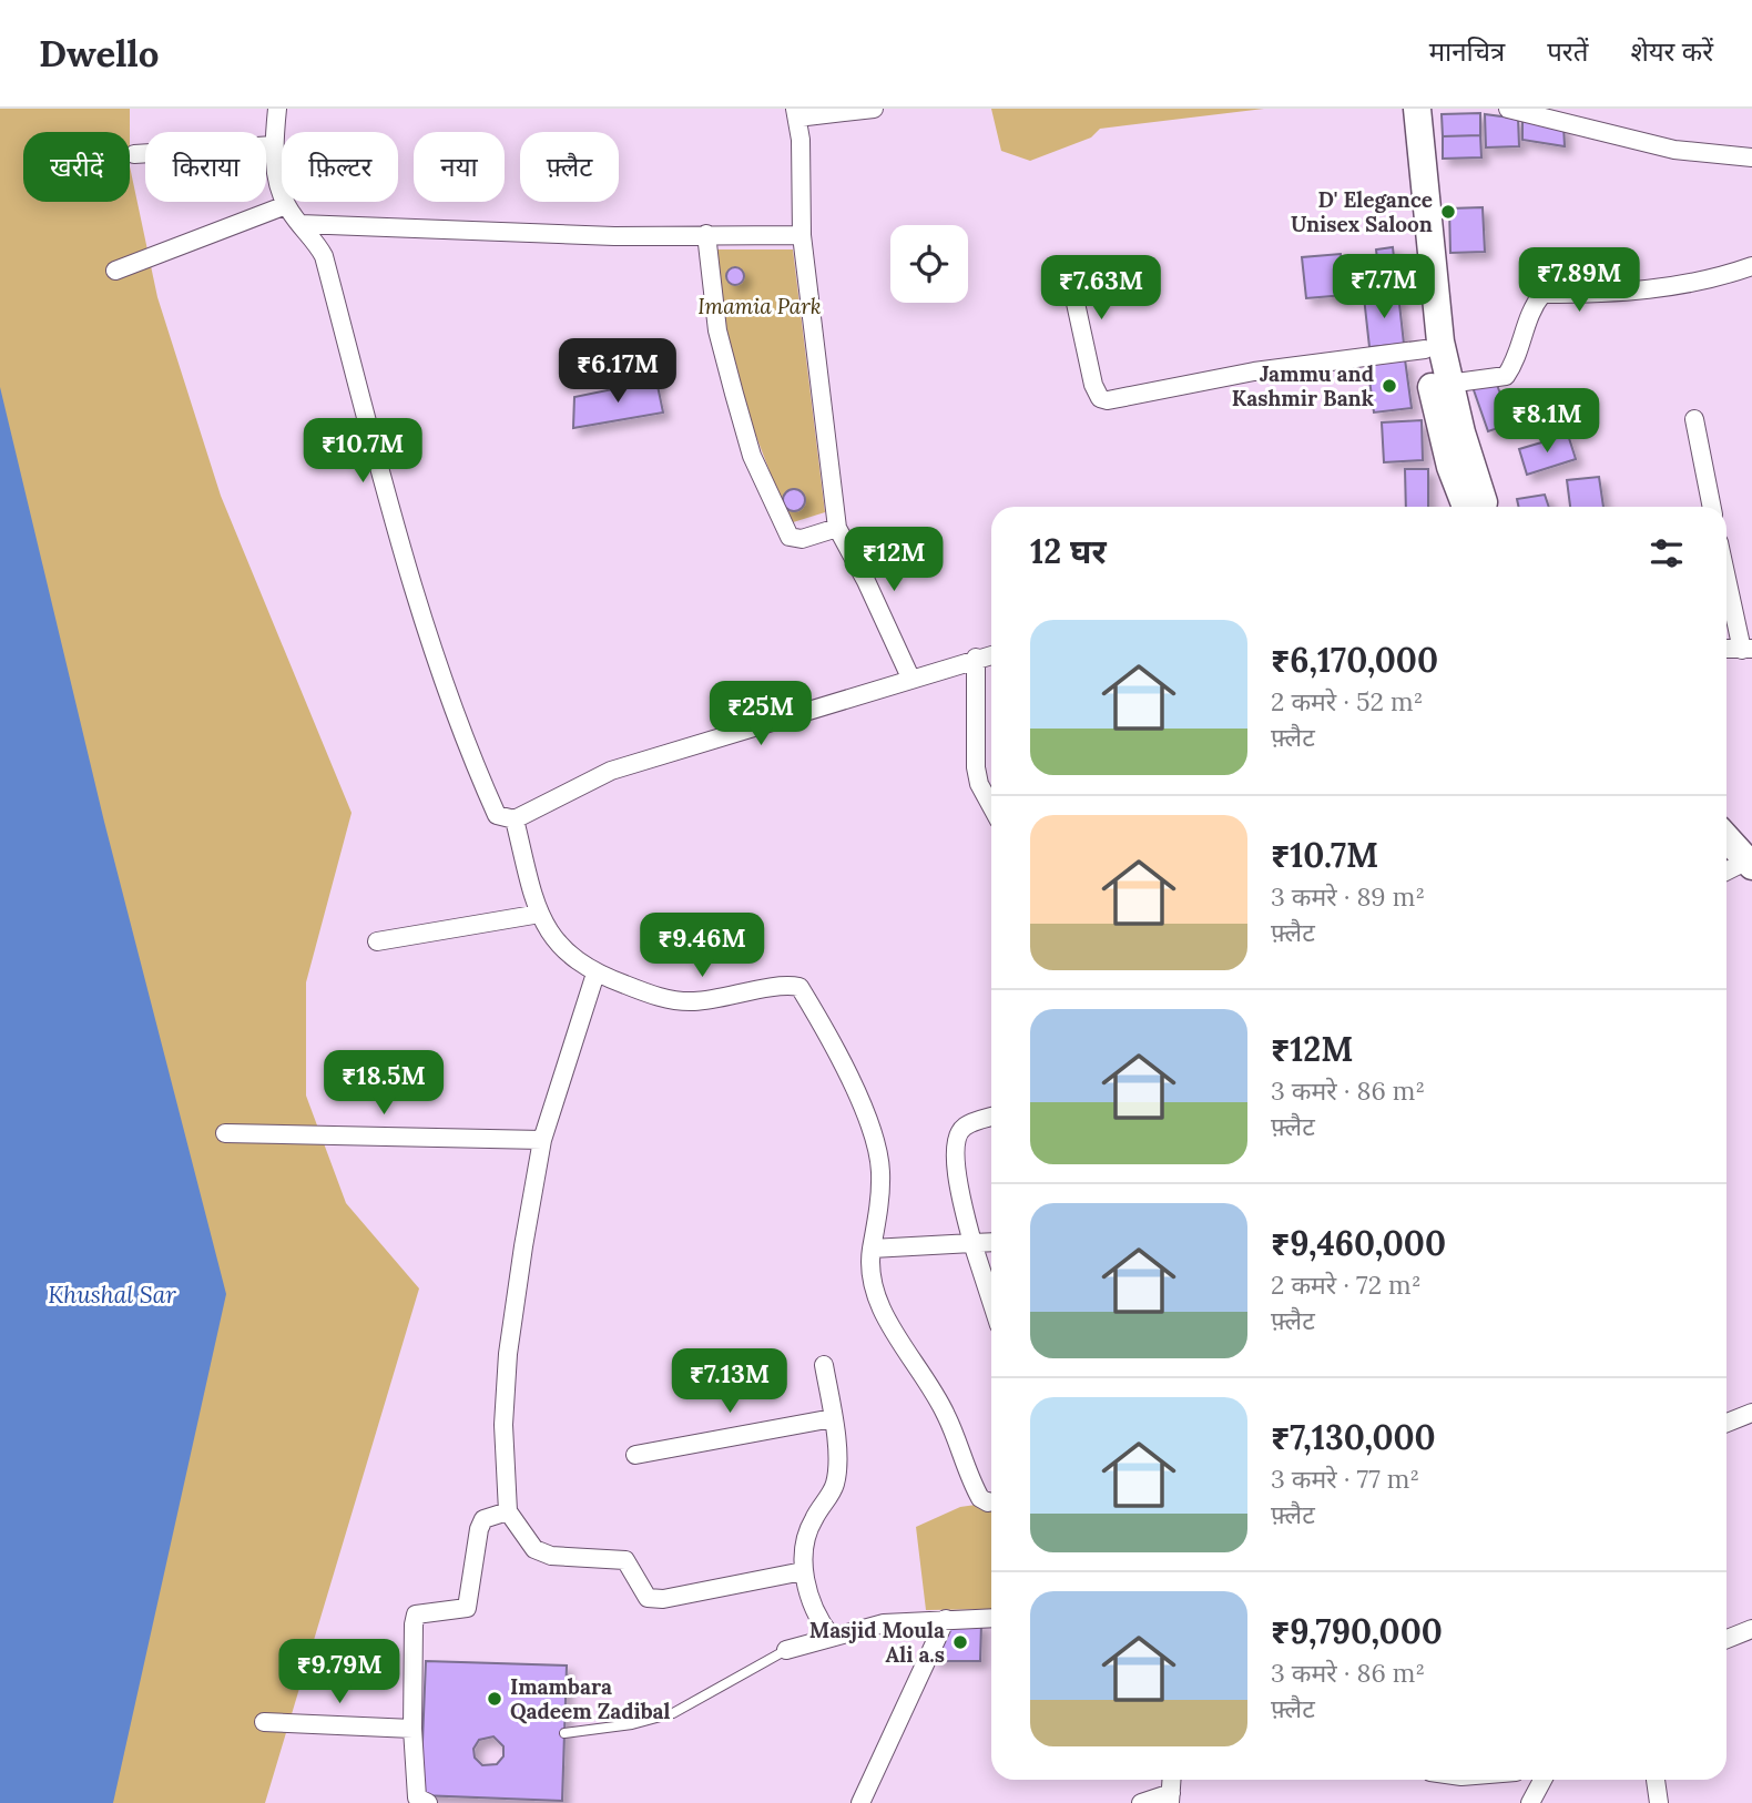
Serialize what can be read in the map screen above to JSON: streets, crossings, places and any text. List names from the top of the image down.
{
  "water": ["Khushal Sar"],
  "parks": ["Imamia Park"],
  "places": [
    "D' Elegance Unisex Saloon",
    "Jammu and Kashmir Bank",
    "Masjid Moula Ali a.s",
    "Imambara Qadeem Zadibal"
  ],
  "page": {
    "header": "Dwello",
    "nav": ["मानचित्र", "परतें", "शेयर करें"],
    "chip": [
      "खरीदें",
      "किराया",
      "फ़िल्टर",
      "नया",
      "फ़्लैट"
    ],
    "price": [
      "₹7.89M",
      "₹7.7M",
      "₹7.63M",
      "₹6.17M",
      "₹8.1M",
      "₹10.7M",
      "₹12M",
      "₹25M",
      "₹9.46M",
      "₹18.5M",
      "₹7.13M",
      "₹9.79M"
    ],
    "heading": "12 घर",
    "list": [
      {
        "name": "₹6,170,000",
        "note": "2 कमरे · 52 m² · फ़्लैट"
      },
      {
        "name": "₹10.7M",
        "note": "3 कमरे · 89 m² · फ़्लैट"
      },
      {
        "name": "₹12M",
        "note": "3 कमरे · 86 m² · फ़्लैट"
      },
      {
        "name": "₹9,460,000",
        "note": "2 कमरे · 72 m² · फ़्लैट"
      },
      {
        "name": "₹7,130,000",
        "note": "3 कमरे · 77 m² · फ़्लैट"
      },
      {
        "name": "₹9,790,000",
        "note": "3 कमरे · 86 m² · फ़्लैट"
      }
    ]
  }
}
